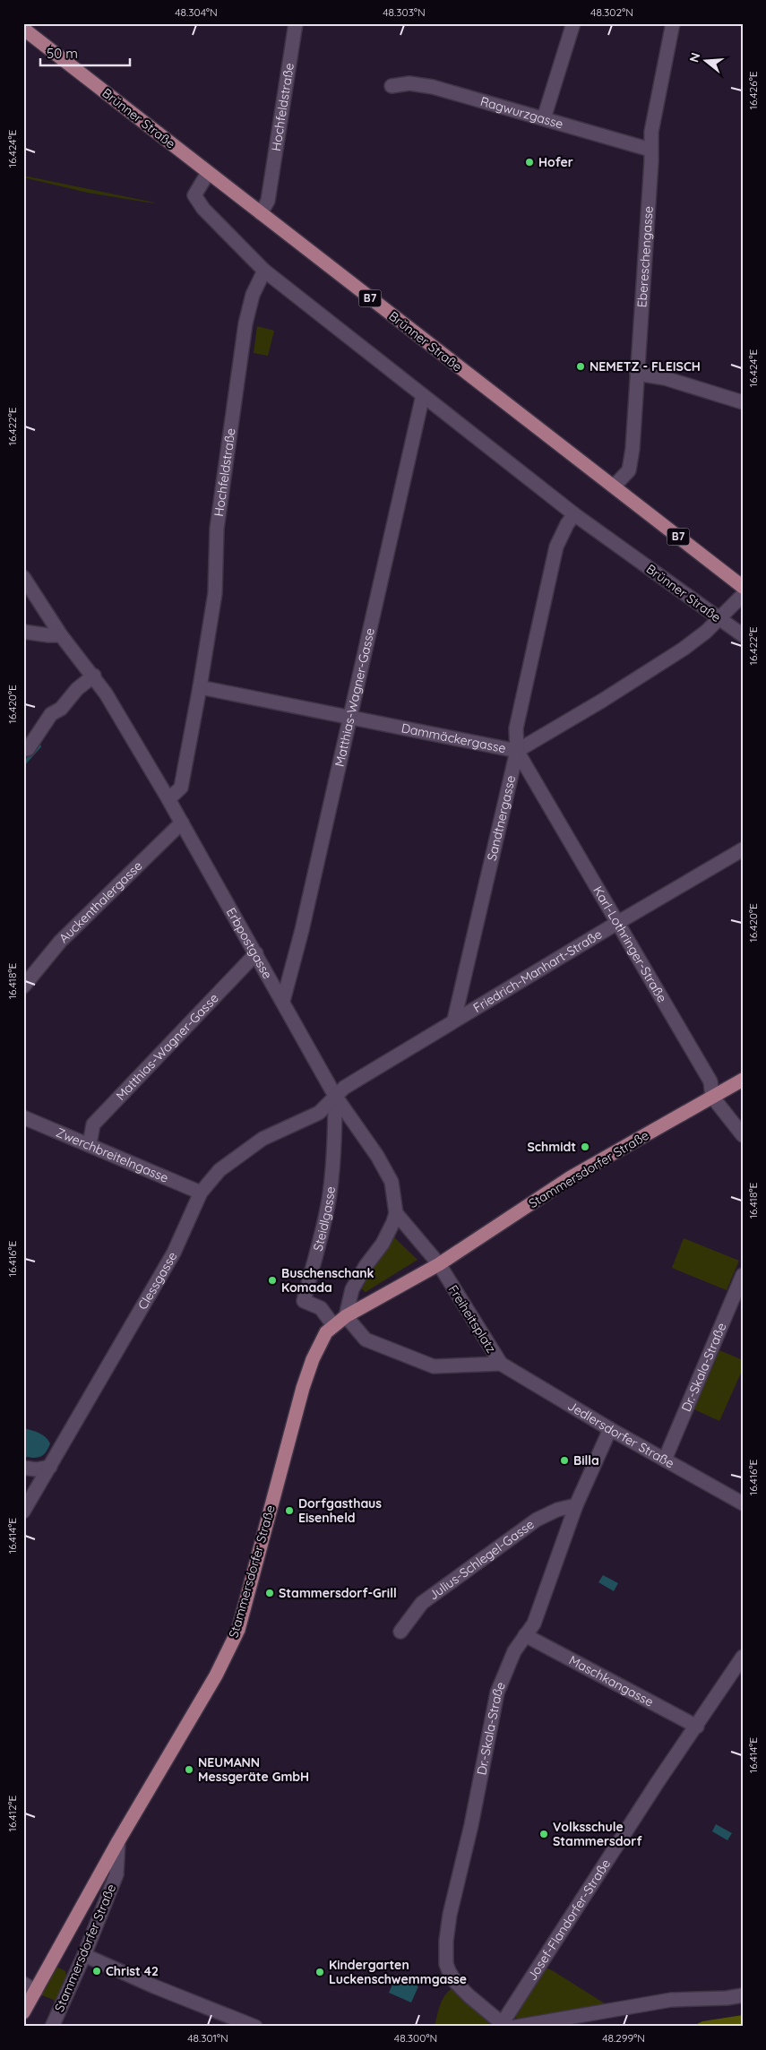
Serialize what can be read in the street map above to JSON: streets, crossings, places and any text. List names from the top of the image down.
{
  "streets": {
    "main road": ["Brünner Straße", "B7", "Stammersdorfer Straße"],
    "street": [
      "Hochfeldstraße",
      "Ragwurzgasse",
      "Ebereschengasse",
      "Matthias-Wagner-Gasse",
      "Dammäckergasse",
      "Sandtnergasse",
      "Auckenthalergasse",
      "Erbpostgasse",
      "Karl-Lothringer-Straße",
      "Friedrich-Manhart-Straße",
      "Zwerchbreitelngasse",
      "Steidlgasse",
      "Clessgasse",
      "Freiheitsplatz",
      "Dr.-Skala-Straße",
      "Jedlersdorfer Straße",
      "Julius-Schlegel-Gasse",
      "Maschkangasse",
      "Josef-Flandorfer-Straße"
    ]
  },
  "crossings": [
    ["Hochfeldstraße", "Brünner Straße"],
    ["Hochfeldstraße", "Dammäckergasse"],
    ["Hochfeldstraße", "Erbpostgasse"],
    ["Ragwurzgasse", "Ebereschengasse"],
    ["Brünner Straße", "Ebereschengasse"],
    ["Brünner Straße", "Matthias-Wagner-Gasse"],
    ["Brünner Straße", "Dammäckergasse"],
    ["Brünner Straße", "Sandtnergasse"],
    ["Matthias-Wagner-Gasse", "Dammäckergasse"],
    ["Matthias-Wagner-Gasse", "Erbpostgasse"],
    ["Matthias-Wagner-Gasse", "Zwerchbreitelngasse"],
    ["Dammäckergasse", "Sandtnergasse"],
    ["Dammäckergasse", "Karl-Lothringer-Straße"],
    ["Sandtnergasse", "Karl-Lothringer-Straße"],
    ["Sandtnergasse", "Friedrich-Manhart-Straße"],
    ["Auckenthalergasse", "Erbpostgasse"],
    ["Erbpostgasse", "Friedrich-Manhart-Straße"],
    ["Erbpostgasse", "Steidlgasse"],
    ["Erbpostgasse", "Clessgasse"],
    ["Erbpostgasse", "Freiheitsplatz"],
    ["Karl-Lothringer-Straße", "Friedrich-Manhart-Straße"],
    ["Karl-Lothringer-Straße", "Stammersdorfer Straße"],
    ["Friedrich-Manhart-Straße", "Steidlgasse"],
    ["Friedrich-Manhart-Straße", "Clessgasse"],
    ["Zwerchbreitelngasse", "Clessgasse"],
    ["Stammersdorfer Straße", "Steidlgasse"],
    ["Stammersdorfer Straße", "Freiheitsplatz"],
    ["Steidlgasse", "Clessgasse"],
    ["Freiheitsplatz", "Jedlersdorfer Straße"],
    ["Dr.-Skala-Straße", "Jedlersdorfer Straße"],
    ["Dr.-Skala-Straße", "Julius-Schlegel-Gasse"],
    ["Dr.-Skala-Straße", "Maschkangasse"],
    ["Dr.-Skala-Straße", "Josef-Flandorfer-Straße"],
    ["Maschkangasse", "Josef-Flandorfer-Straße"]
  ],
  "places": [
    "Hofer",
    "NEMETZ - FLEISCH",
    "Schmidt",
    "Buschenschank Komada",
    "Billa",
    "Dorfgasthaus Eisenheld",
    "Stammersdorf-Grill",
    "NEUMANN Messgeräte GmbH",
    "Volksschule Stammersdorf",
    "Christ 42",
    "Kindergarten Luckenschwemmgasse"
  ],
  "scale_bar": "50 m",
  "north": "left",
  "coordinates": [
    "48.304°N",
    "48.303°N",
    "48.302°N",
    "16.426°E",
    "16.424°E",
    "16.422°E",
    "16.420°E",
    "16.418°E",
    "16.416°E",
    "16.414°E",
    "16.412°E",
    "48.301°N",
    "48.300°N",
    "48.299°N"
  ]
}
